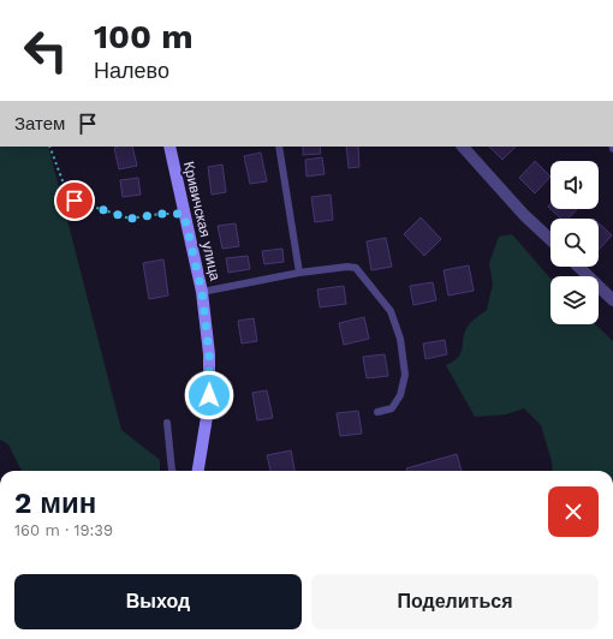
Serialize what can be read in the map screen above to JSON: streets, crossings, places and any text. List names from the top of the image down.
{
  "streets": {
    "street": ["Кривичская улица"]
  },
  "page": {
    "turn": ["100 m", "Налево"],
    "then": "Затем",
    "heading": ["2 мин", "160 m · 19:39"],
    "buttons": ["Выход", "Поделиться"]
  }
}
